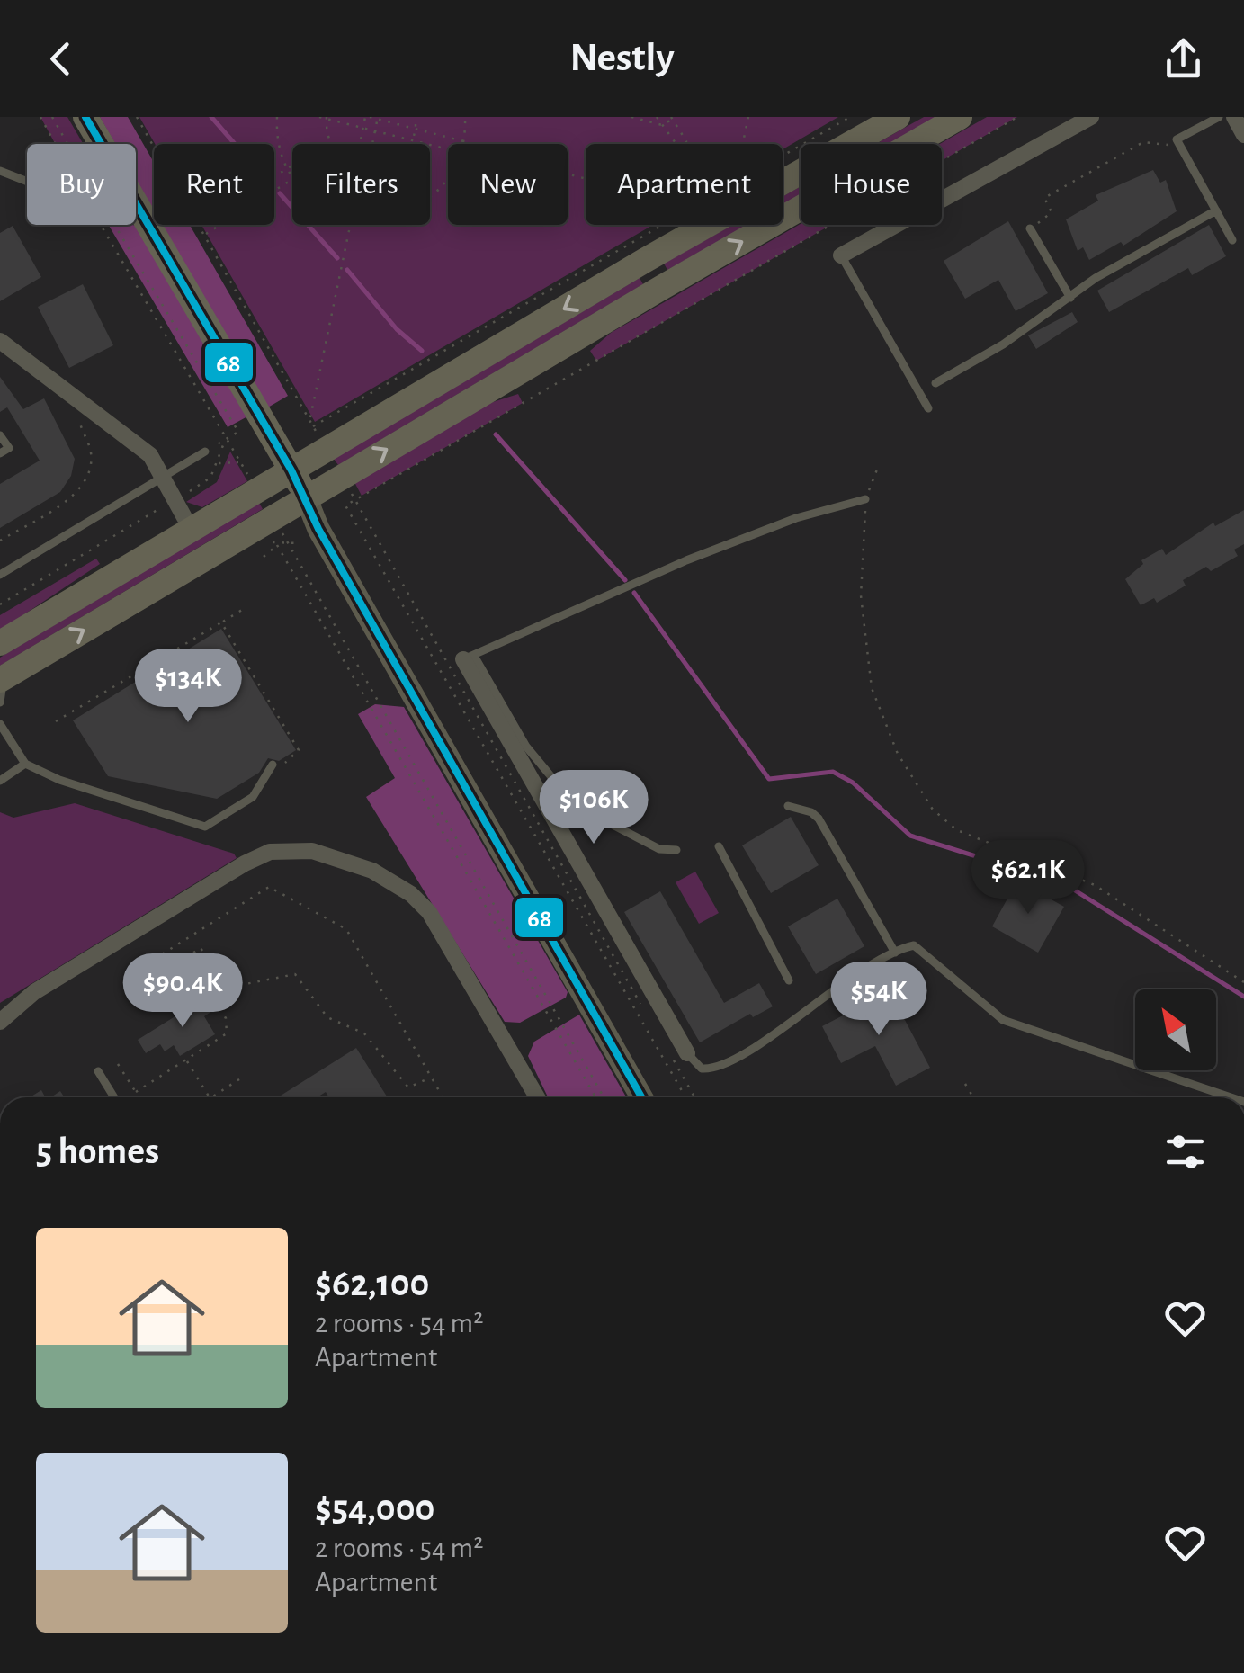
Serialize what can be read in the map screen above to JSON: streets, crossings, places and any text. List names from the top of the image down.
{
  "lines": ["transit line 68"],
  "north": "top left",
  "page": {
    "header": "Nestly",
    "chip": [
      "Buy",
      "Rent",
      "Filters",
      "New",
      "Apartment",
      "House"
    ],
    "price": [
      "$134K",
      "$106K",
      "$62.1K",
      "$90.4K",
      "$54K"
    ],
    "heading": "5 homes",
    "list": [
      {
        "name": "$62,100",
        "note": "2 rooms · 54 m² · Apartment"
      },
      {
        "name": "$54,000",
        "note": "2 rooms · 54 m² · Apartment"
      }
    ]
  }
}
